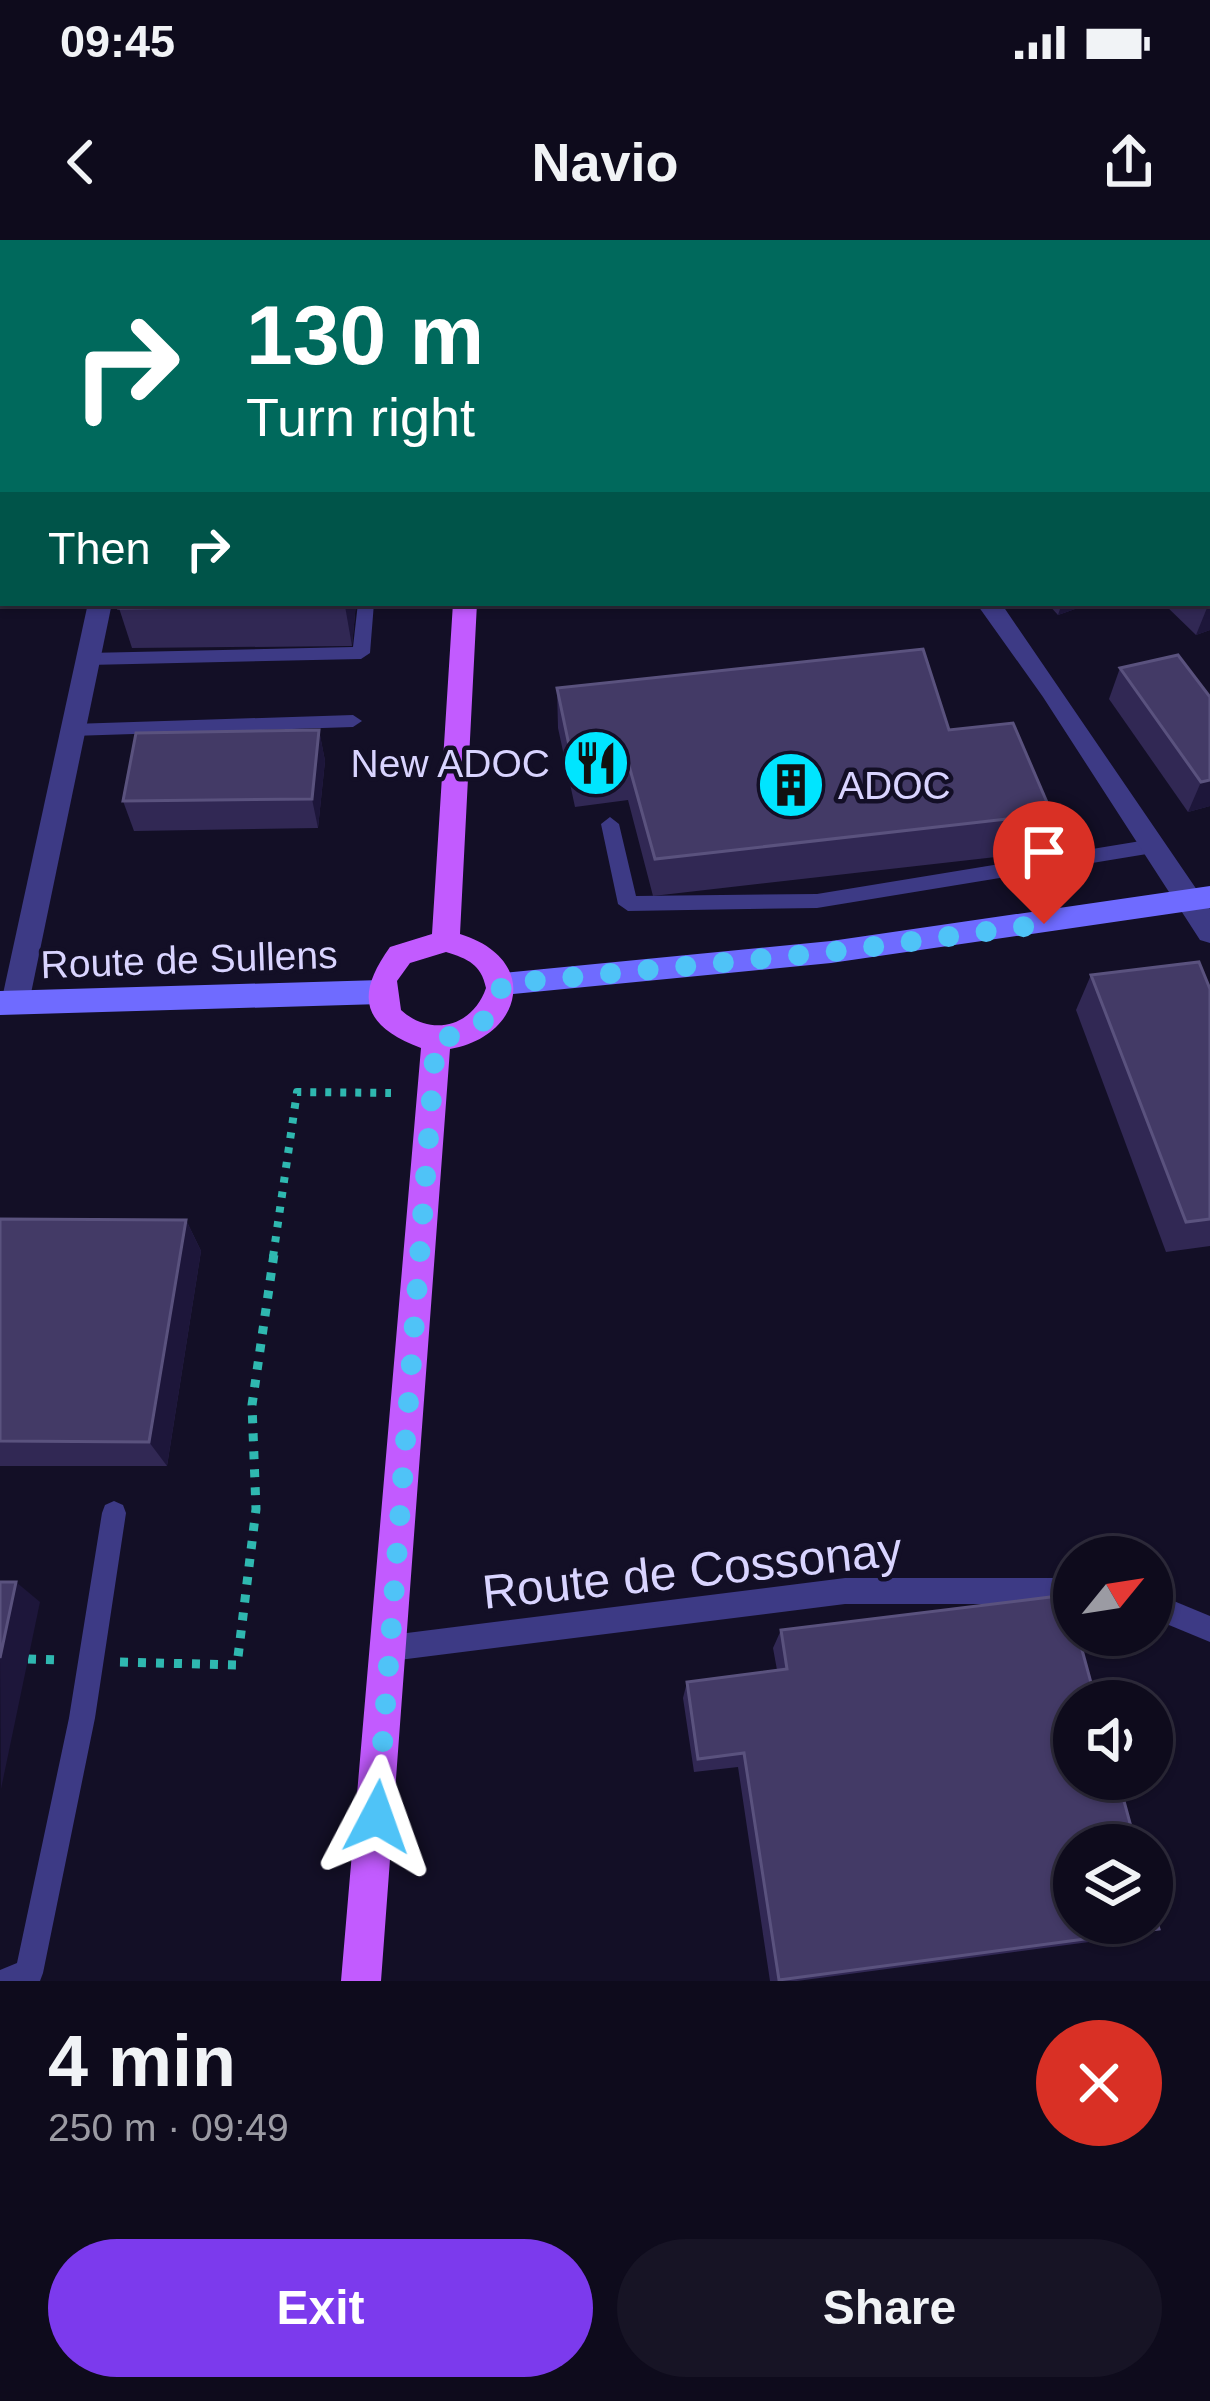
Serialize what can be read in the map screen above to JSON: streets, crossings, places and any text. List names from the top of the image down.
{
  "streets": {
    "main road": ["Route de Sullens"],
    "lane": ["Route de Cossonay"]
  },
  "places": {
    "restaurant": ["New ADOC"],
    "building": ["ADOC"]
  },
  "north": "top right",
  "page": {
    "status": "09:45",
    "header": "Navio",
    "turn": ["130 m", "Turn right"],
    "then": "Then",
    "heading": ["4 min", "250 m · 09:49"],
    "buttons": ["Exit", "Share"]
  }
}
